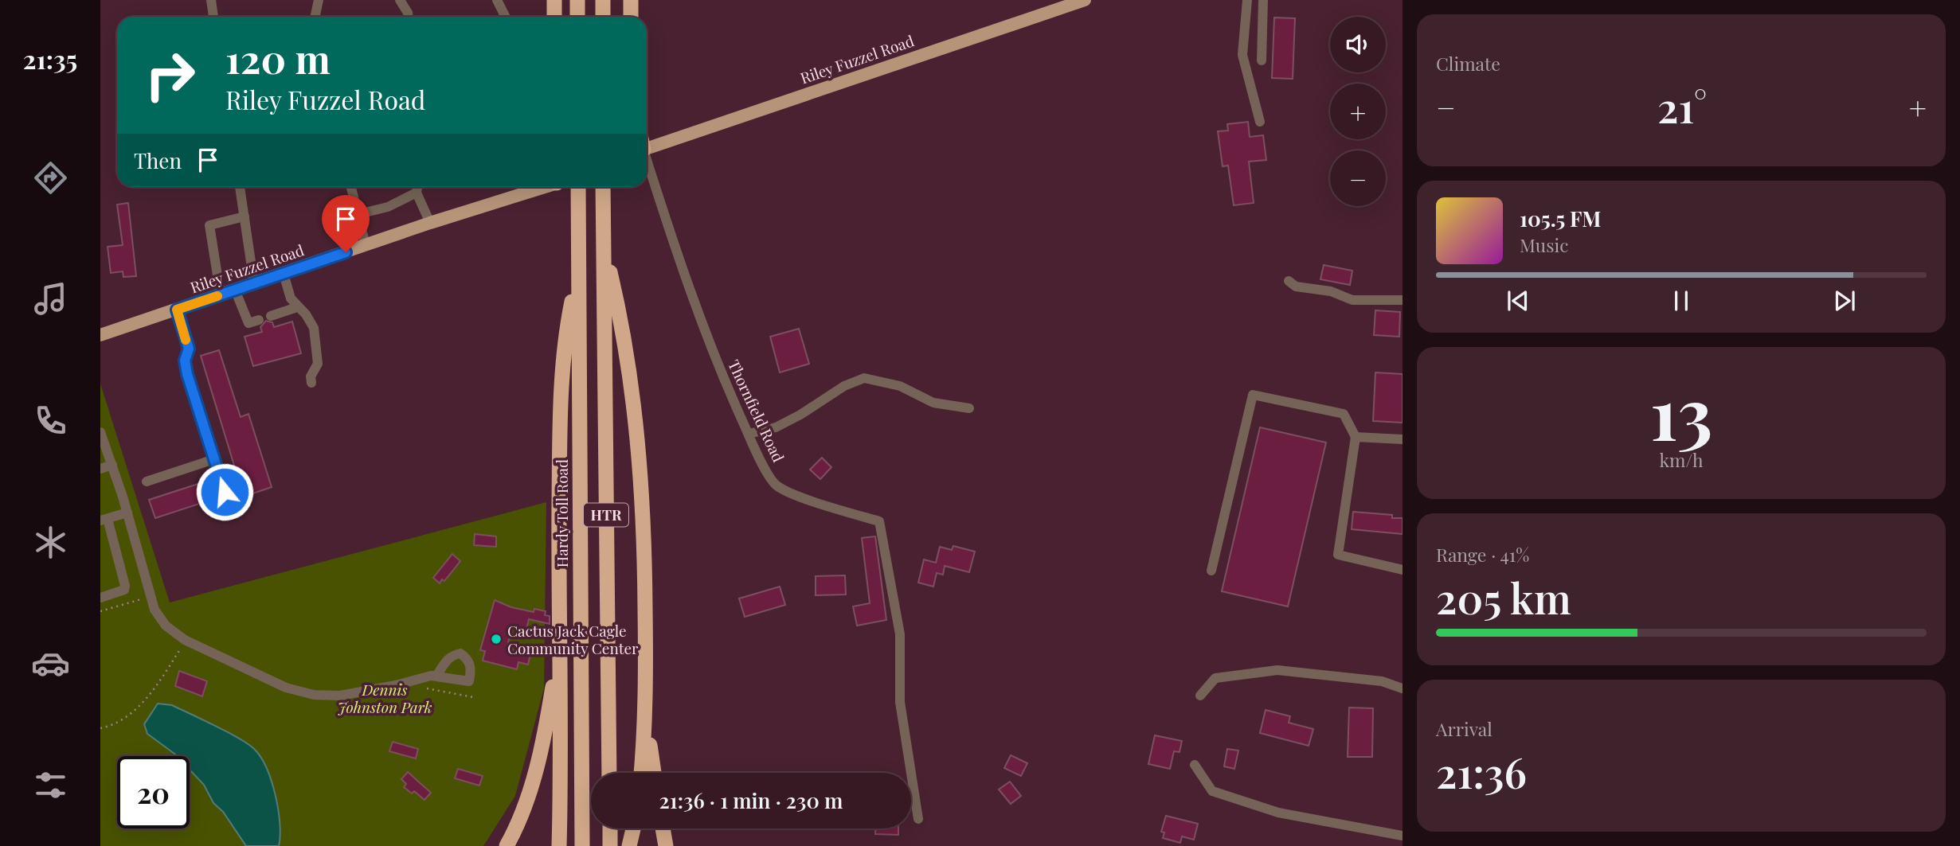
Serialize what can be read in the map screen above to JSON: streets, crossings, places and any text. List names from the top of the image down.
{
  "streets": {
    "highway": ["Hardy Toll Road", "HTR"],
    "main road": ["Riley Fuzzel Road"],
    "street": ["Thornfield Road"]
  },
  "parks": ["Dennis Johnston Park"],
  "places": ["Cactus Jack Cagle Community Center"],
  "page": {
    "tabs": "21:35",
    "tile": [
      "Climate",
      ["13", "km/h"],
      ["Range · 41%", "205 km"],
      ["Arrival", "21:36"]
    ],
    "map_buttons": ["+", "−"],
    "turn": ["120 m", "Riley Fuzzel Road"],
    "heat": ["−", "21°", "+"],
    "then": "Then",
    "song": ["105.5 FM", "Music"],
    "limit": "20",
    "trip": "21:36 · 1 min · 230 m"
  }
}
